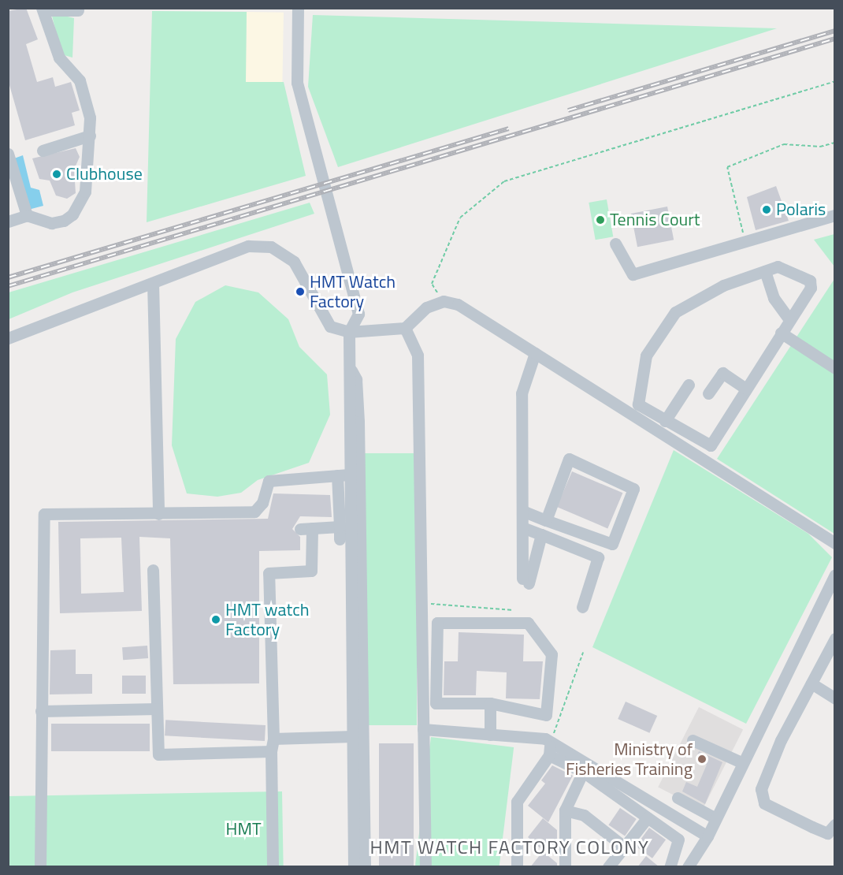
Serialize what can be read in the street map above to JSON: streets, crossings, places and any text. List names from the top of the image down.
{
  "districts": ["HMT WATCH FACTORY COLONY"],
  "parks": ["HMT"],
  "places": [
    "Clubhouse",
    "Polaris",
    "Tennis Court",
    "HMT Watch Factory",
    "HMT watch Factory",
    "Ministry of Fisheries Training"
  ]
}
